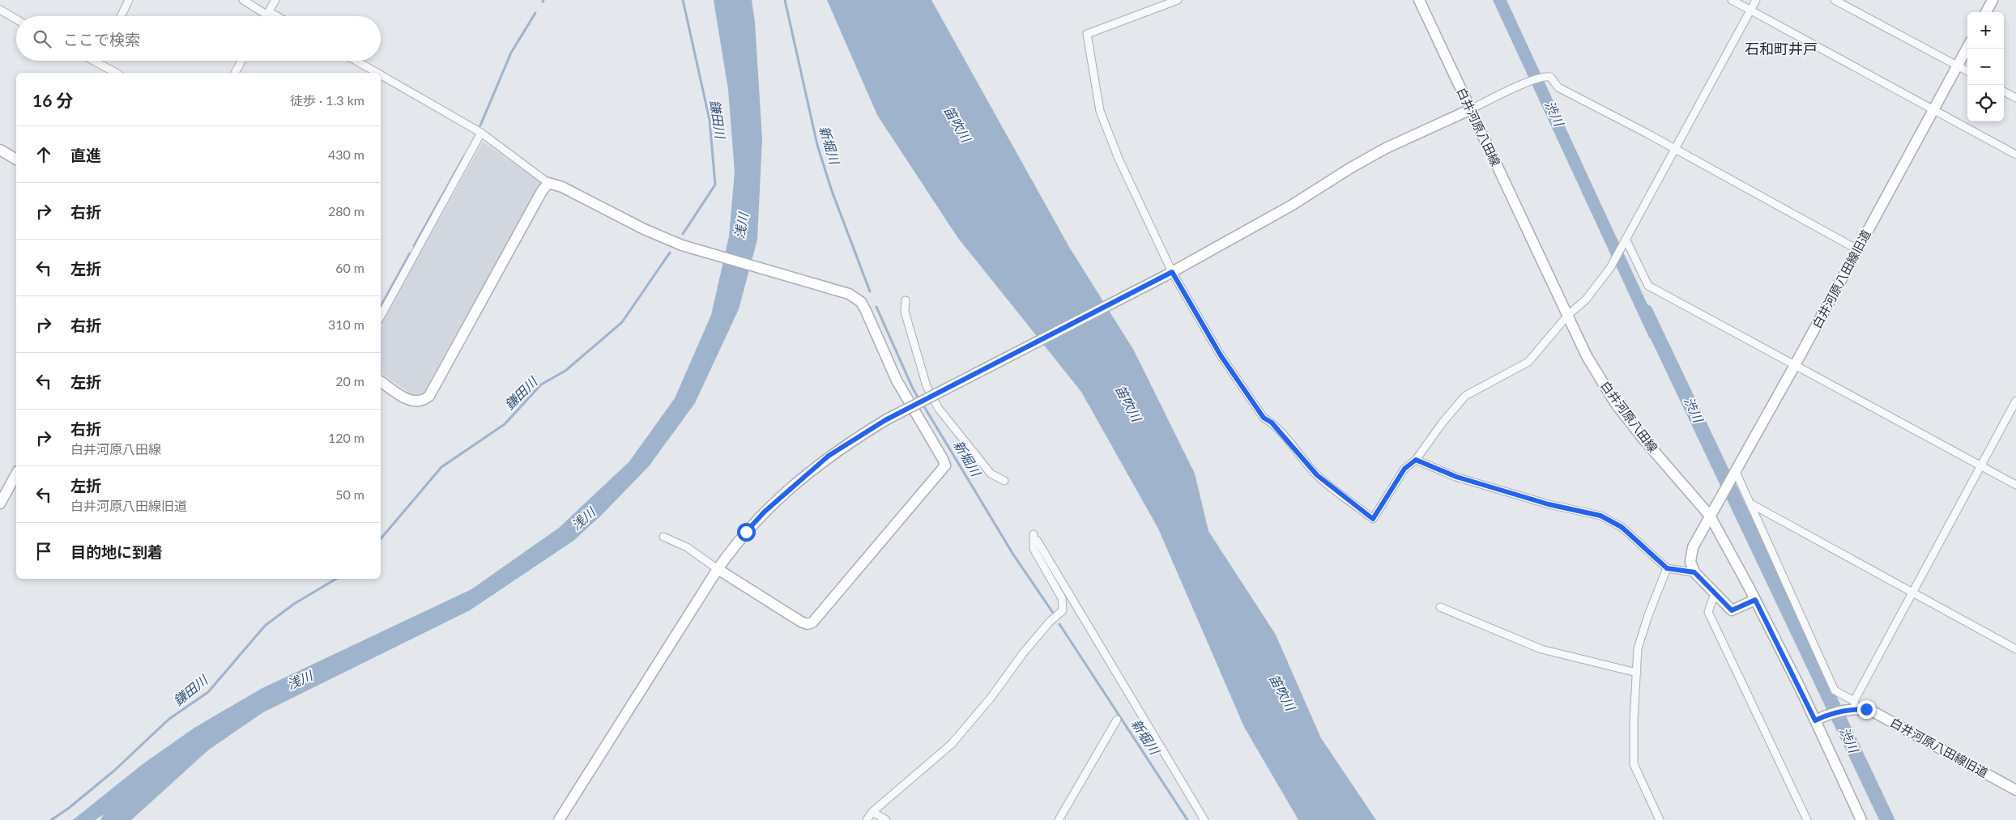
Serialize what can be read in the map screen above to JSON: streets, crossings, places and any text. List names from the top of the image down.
{
  "streets": {
    "street": ["白井河原八田線", "白井河原八田線旧道"]
  },
  "crossings": [
    ["白井河原八田線", "白井河原八田線旧道"]
  ],
  "districts": ["石和町井戸"],
  "water": [
    "渋川",
    "鎌田川",
    "笛吹川",
    "新堀川",
    "浅川"
  ],
  "page": {
    "map_buttons": ["+", "−"],
    "search": "ここで検索",
    "heading": ["16 分", "徒歩 · 1.3 km"],
    "list": [
      ["直進", "430 m"],
      ["右折", "280 m"],
      ["左折", "60 m"],
      ["右折", "310 m"],
      ["左折", "20 m"],
      ["右折", "白井河原八田線", "120 m"],
      ["左折", "白井河原八田線旧道", "50 m"],
      "目的地に到着"
    ]
  }
}
